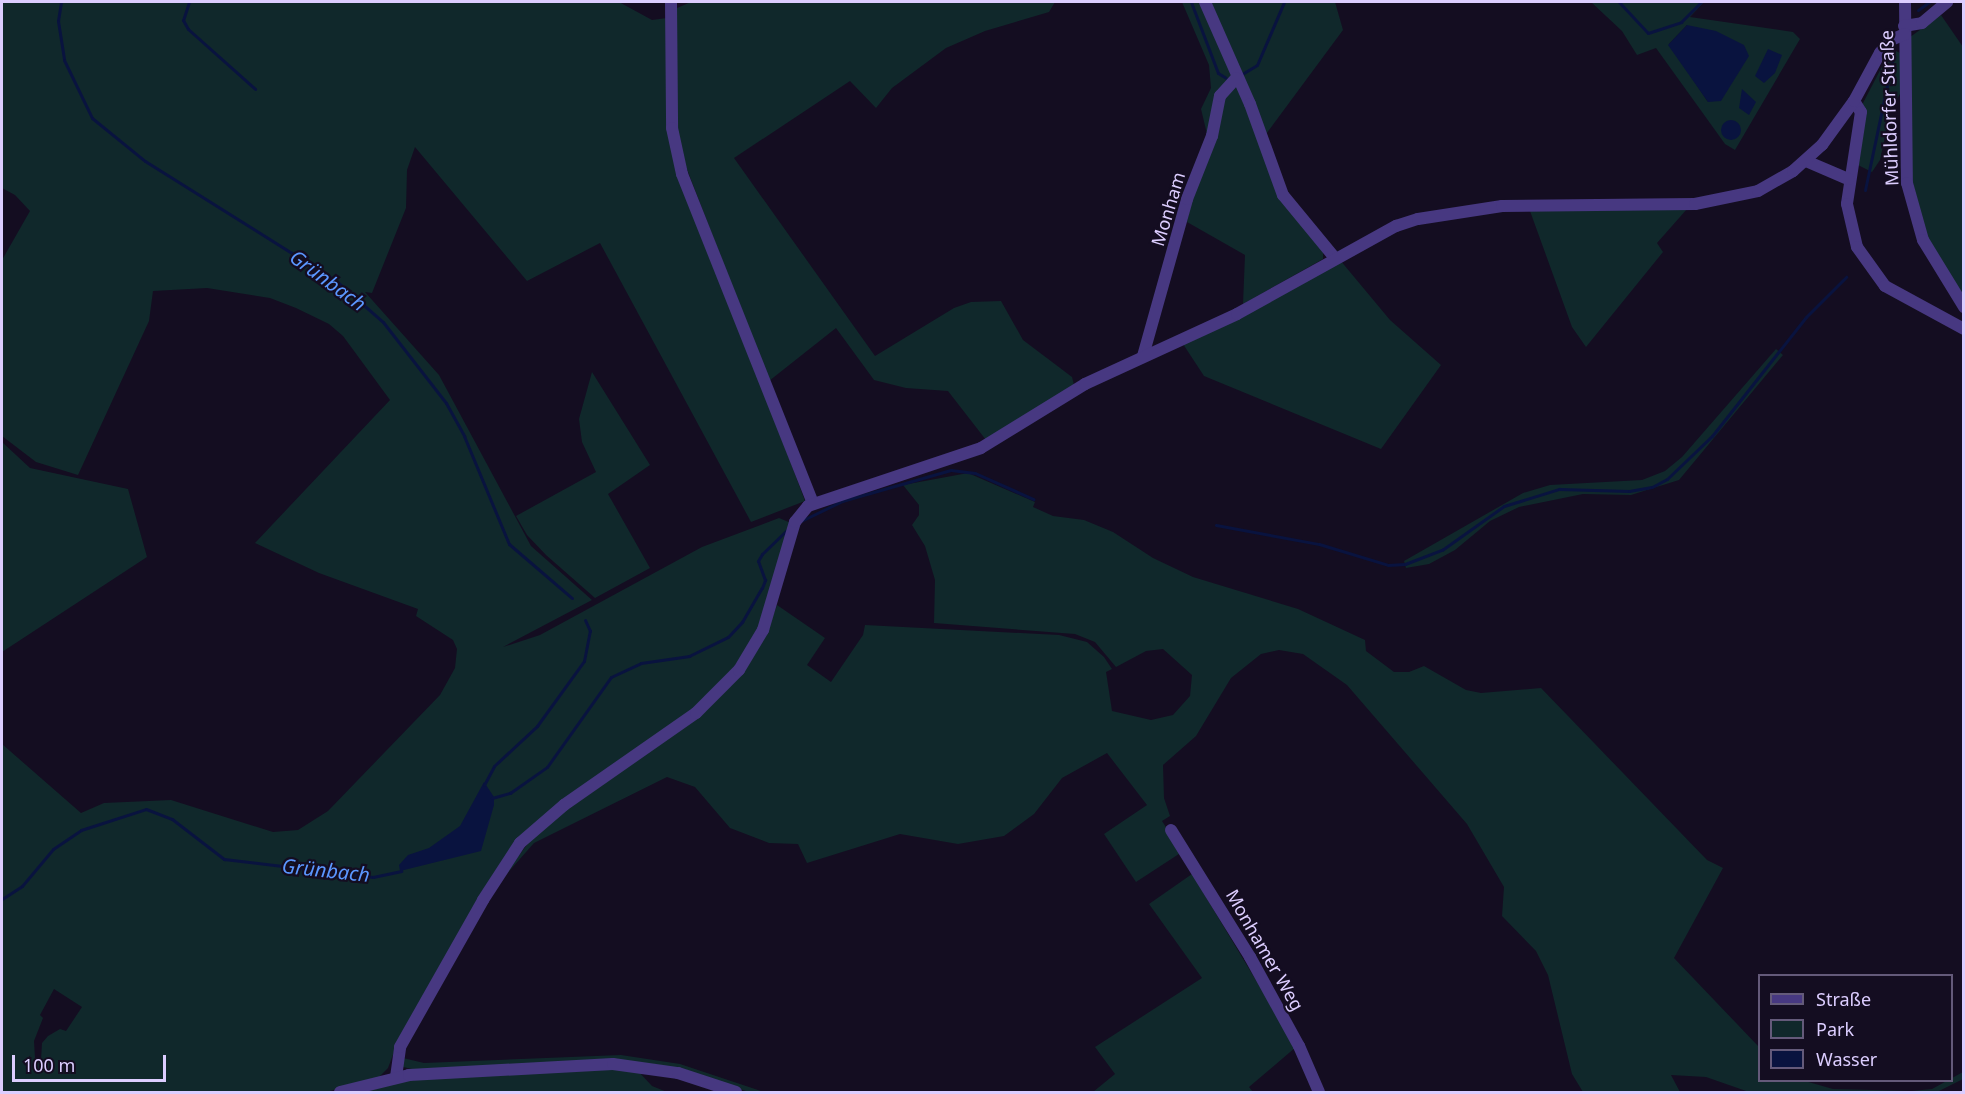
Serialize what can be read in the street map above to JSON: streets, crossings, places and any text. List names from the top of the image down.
{
  "streets": {
    "street": ["Mühldorfer Straße", "Monham", "Monhamer Weg"]
  },
  "water": ["Grünbach"],
  "legend": ["Straße", "Park", "Wasser"],
  "scale_bar": "100 m"
}
